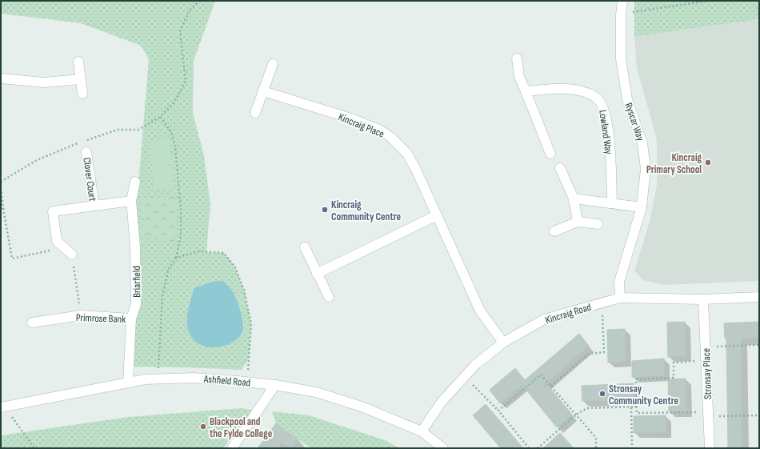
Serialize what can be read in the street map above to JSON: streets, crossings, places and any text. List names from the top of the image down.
{
  "streets": {
    "street": [
      "Ryscar Way",
      "Kincraig Place",
      "Lowland Way",
      "Clover Court",
      "Briarfield",
      "Kincraig Road",
      "Primrose Bank",
      "Stronsay Place",
      "Ashfield Road"
    ]
  },
  "crossings": [
    ["Ryscar Way", "Kincraig Road"],
    ["Kincraig Place", "Kincraig Road"],
    ["Clover Court", "Briarfield"],
    ["Briarfield", "Primrose Bank"],
    ["Briarfield", "Ashfield Road"],
    ["Kincraig Road", "Stronsay Place"],
    ["Kincraig Road", "Ashfield Road"]
  ],
  "places": [
    "Kincraig Primary School",
    "Kincraig Community Centre",
    "Stronsay Community Centre",
    "Blackpool and the Fylde College"
  ]
}
